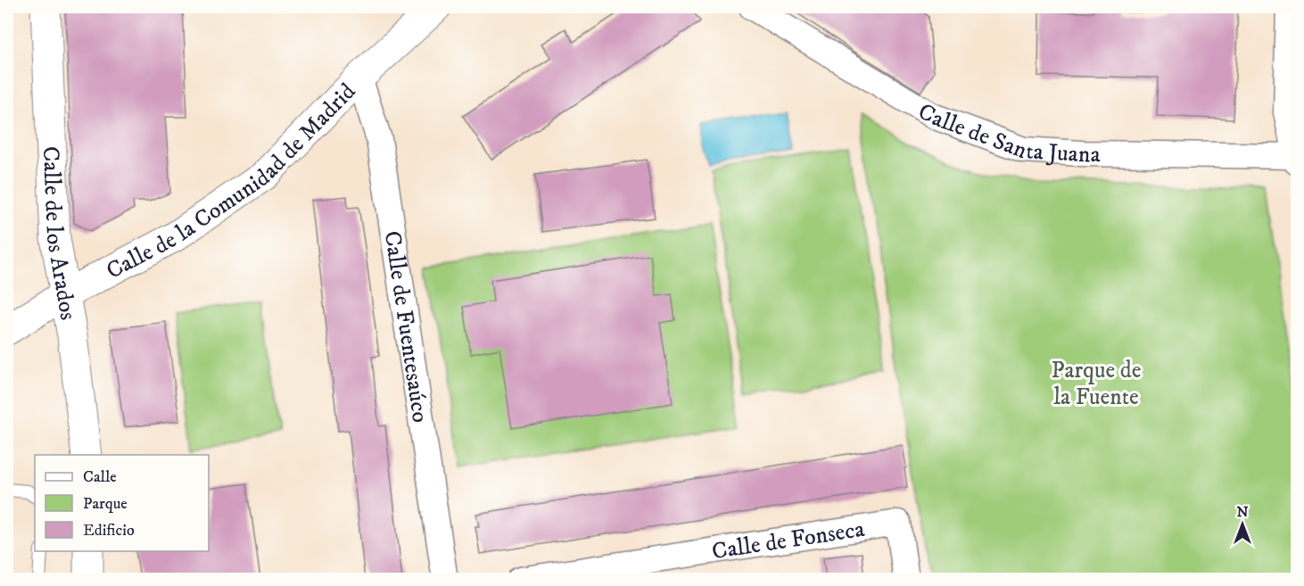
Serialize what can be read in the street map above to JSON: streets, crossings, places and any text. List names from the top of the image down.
{
  "streets": {
    "street": [
      "Calle de Santa Juana",
      "Calle de la Comunidad de Madrid",
      "Calle de los Arados",
      "Calle de Fuentesaúco",
      "Calle de Fonseca"
    ]
  },
  "crossings": [
    ["Calle de la Comunidad de Madrid", "Calle de los Arados"],
    ["Calle de la Comunidad de Madrid", "Calle de Fuentesaúco"]
  ],
  "parks": ["Parque de la Fuente"],
  "legend": ["Calle", "Parque", "Edificio"],
  "north": "top"
}
